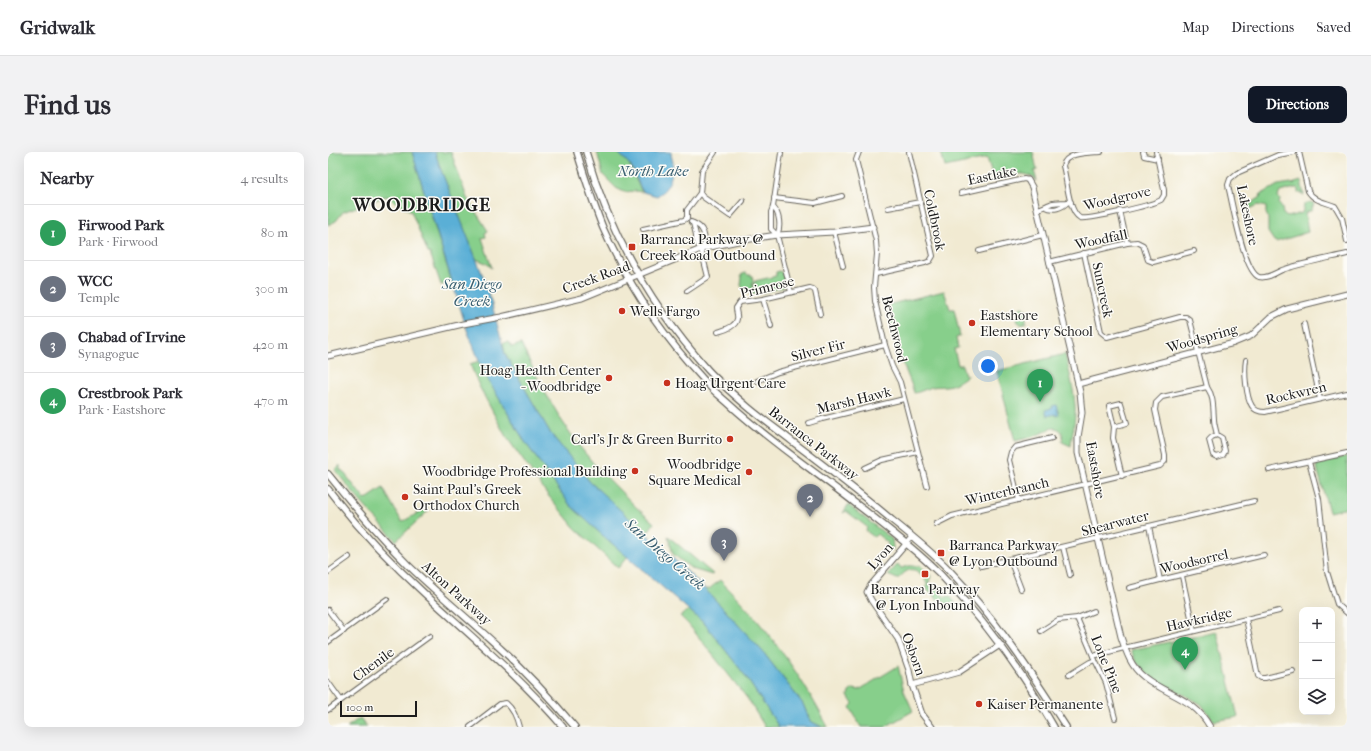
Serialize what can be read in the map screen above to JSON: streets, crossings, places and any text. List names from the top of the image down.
{
  "streets": {
    "main road": ["Barranca Parkway", "Alton Parkway"],
    "street": [
      "Eastlake",
      "Woodgrove",
      "Lakeshore",
      "Coldbrook",
      "Woodfall",
      "Creek Road",
      "Primrose",
      "Suncreek",
      "Beechwood",
      "Woodspring",
      "Silver Fir",
      "Rockwren",
      "Marsh Hawk",
      "Eastshore",
      "Winterbranch",
      "Shearwater",
      "Lyon",
      "Woodsorrel",
      "Hawkridge",
      "Osborn",
      "Chenile",
      "Lone Pine"
    ]
  },
  "crossings": [
    ["Eastlake", "Eastshore"],
    ["Coldbrook", "Beechwood"],
    ["Woodfall", "Suncreek"],
    ["Woodfall", "Eastshore"],
    ["Creek Road", "Beechwood"],
    ["Creek Road", "Barranca Parkway"],
    ["Suncreek", "Woodspring"],
    ["Beechwood", "Silver Fir"],
    ["Beechwood", "Marsh Hawk"],
    ["Woodspring", "Eastshore"],
    ["Barranca Parkway", "Lyon"],
    ["Eastshore", "Winterbranch"],
    ["Eastshore", "Shearwater"],
    ["Eastshore", "Hawkridge"],
    ["Lyon", "Osborn"],
    ["Hawkridge", "Lone Pine"]
  ],
  "districts": ["WOODBRIDGE"],
  "water": ["North Lake", "San Diego Creek"],
  "places": {
    "transit": ["Barranca Parkway @ Creek Road Outbound", "Barranca Parkway @ Lyon Outbound", "Barranca Parkway @ Lyon Inbound"],
    "other": [
      "Wells Fargo",
      "Eastshore Elementary School",
      "Hoag Health Center - Woodbridge",
      "Hoag Urgent Care",
      "Carl's Jr & Green Burrito",
      "Woodbridge Professional Building",
      "Woodbridge Square Medical",
      "Saint Paul's Greek Orthodox Church",
      "Kaiser Permanente"
    ]
  },
  "scale_bar": "100 m",
  "page": {
    "header": "Gridwalk",
    "nav": ["Map", "Directions", "Saved"],
    "buttons": "Directions",
    "title": "Find us",
    "heading": ["Nearby", "4 results"],
    "list": [
      {
        "mark": "1",
        "name": "Firwood Park",
        "note": "Park · Firwood",
        "value": "80 m"
      },
      {
        "mark": "2",
        "name": "WCC",
        "note": "Temple",
        "value": "300 m"
      },
      {
        "mark": "3",
        "name": "Chabad of Irvine",
        "note": "Synagogue",
        "value": "420 m"
      },
      {
        "mark": "4",
        "name": "Crestbrook Park",
        "note": "Park · Eastshore",
        "value": "470 m"
      }
    ],
    "pins": [
      "1",
      "2",
      "3",
      "4"
    ],
    "map_buttons": ["+", "−"],
    "scale": "100 m"
  }
}
